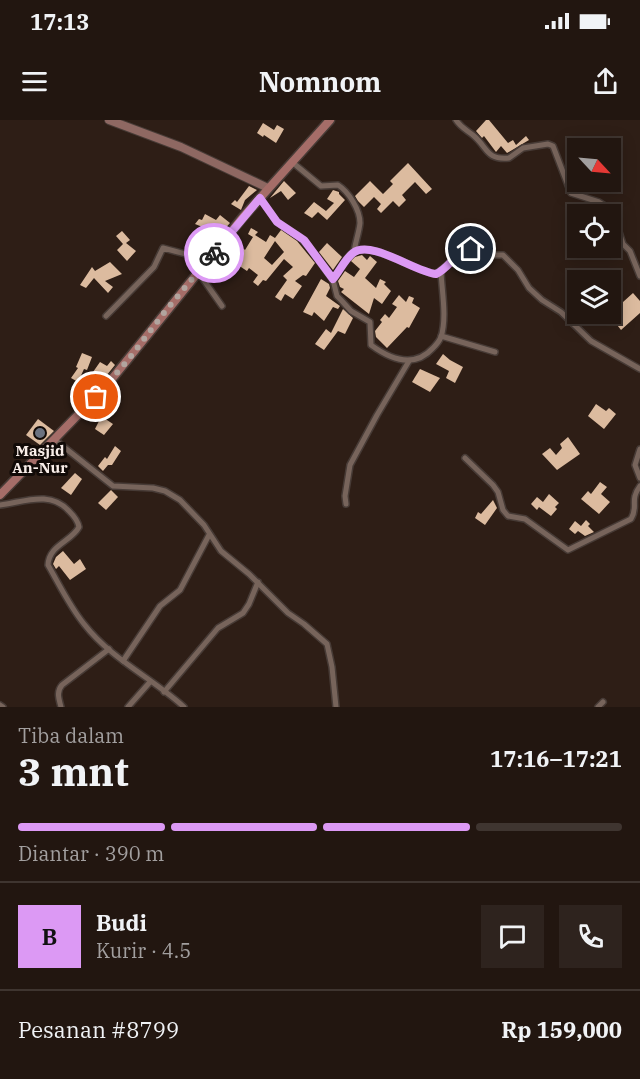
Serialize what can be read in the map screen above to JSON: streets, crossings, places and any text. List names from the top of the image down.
{
  "places": ["Masjid An-Nur"],
  "north": "bottom right",
  "page": {
    "status": "17:13",
    "header": "Nomnom",
    "heading": ["3 mnt", "Tiba dalam", "17:16–17:21"],
    "panel": [
      "Budi",
      "Kurir · 4.5",
      "Pesanan #8799",
      "Rp 159,000"
    ],
    "bar": "Diantar · 390 m",
    "round": "B"
  }
}
